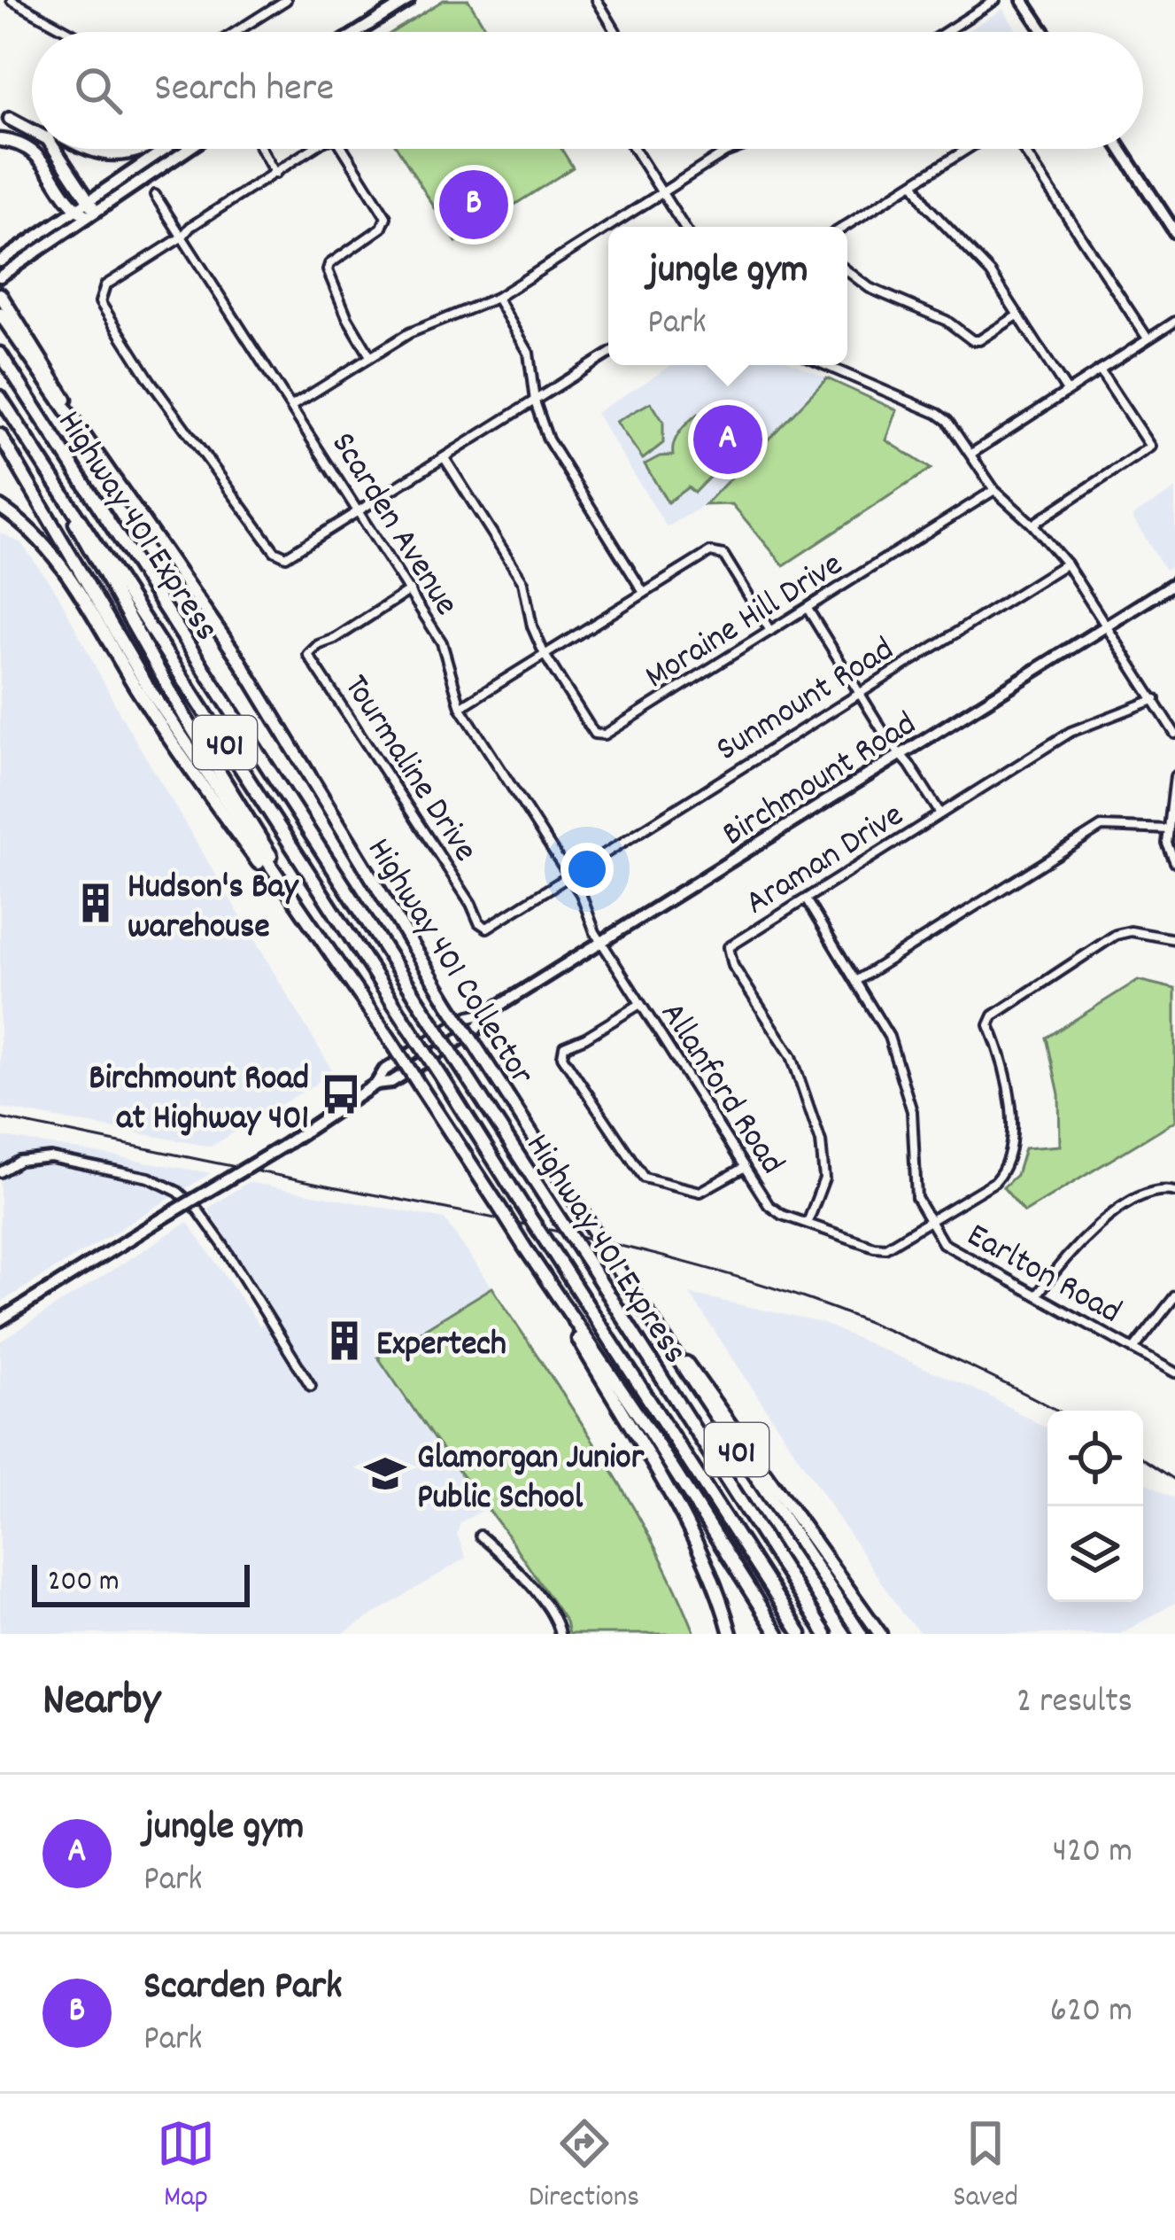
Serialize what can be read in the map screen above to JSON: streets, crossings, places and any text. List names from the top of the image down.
{
  "streets": {
    "highway": ["Highway 401 Express", "401", "Highway 401 Collector"],
    "main road": ["Birchmount Road"],
    "street": [
      "Scarden Avenue",
      "Moraine Hill Drive",
      "Sunmount Road",
      "Tourmaline Drive",
      "Araman Drive",
      "Allanford Road",
      "Earlton Road"
    ]
  },
  "crossings": [
    ["Scarden Avenue", "Sunmount Road"],
    ["Scarden Avenue", "Tourmaline Drive"],
    ["Scarden Avenue", "Birchmount Road"],
    ["Scarden Avenue", "Allanford Road"],
    ["Sunmount Road", "Tourmaline Drive"],
    ["Birchmount Road", "Allanford Road"],
    ["Araman Drive", "Allanford Road"],
    ["Araman Drive", "Earlton Road"],
    ["Allanford Road", "Earlton Road"]
  ],
  "places": {
    "building": ["Hudson's Bay warehouse", "Expertech"],
    "bus stop": ["Birchmount Road at Highway 401"],
    "school or university": ["Glamorgan Junior Public School"]
  },
  "scale_bar": "200 m",
  "page": {
    "search": "Search here",
    "pins": ["B", "A"],
    "popup": ["jungle gym", "Park"],
    "scale": "200 m",
    "heading": ["Nearby", "2 results"],
    "list": [
      {
        "mark": "A",
        "name": "jungle gym",
        "note": "Park",
        "value": "420 m"
      },
      {
        "mark": "B",
        "name": "Scarden Park",
        "note": "Park",
        "value": "620 m"
      }
    ],
    "nav": ["Map", "Directions", "Saved"]
  }
}
